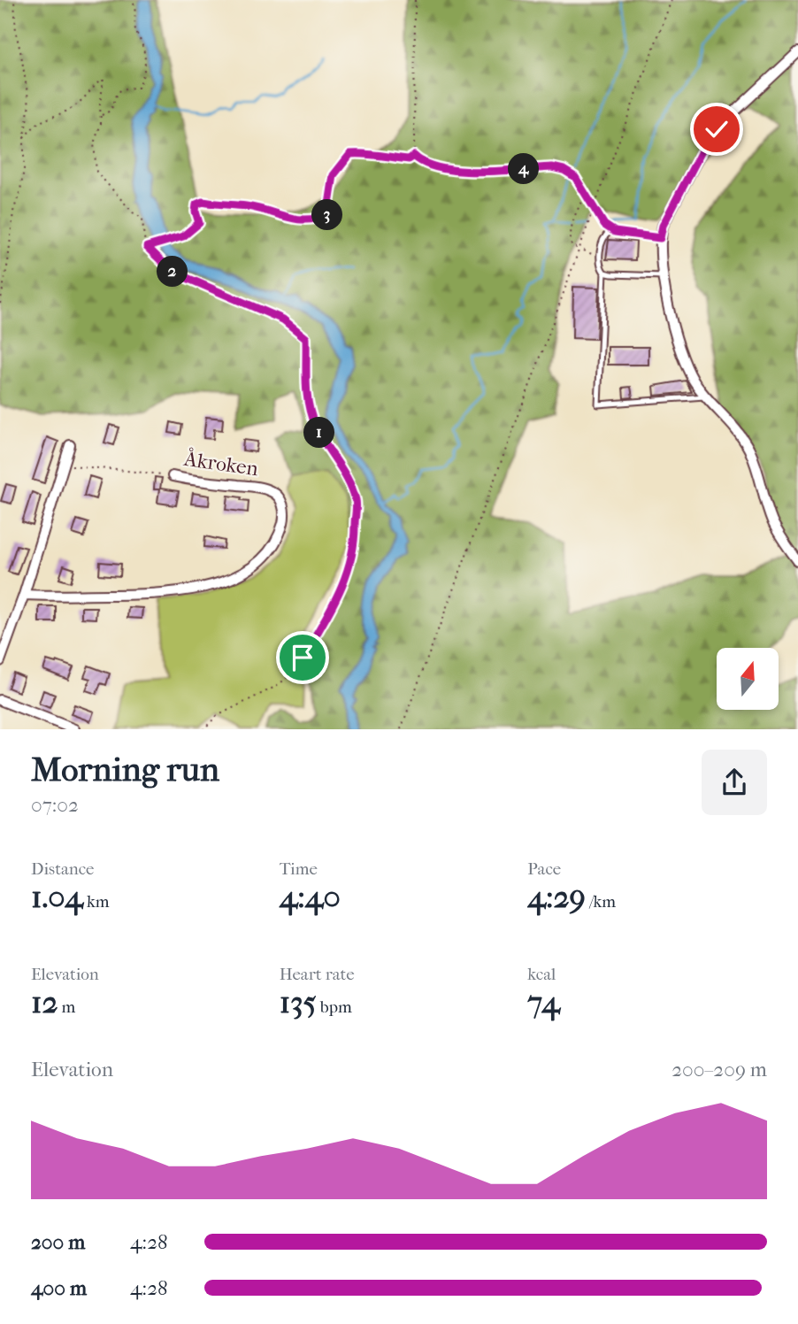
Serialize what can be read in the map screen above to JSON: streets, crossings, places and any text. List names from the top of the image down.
{
  "streets": {
    "street": ["Åkroken"]
  },
  "north": "top",
  "page": {
    "pins": [
      "4",
      "3",
      "2",
      "1"
    ],
    "heading": ["Morning run", "07:02"],
    "stats": [
      ["Distance", "1.04 km"],
      ["Time", "4:40"],
      ["Pace", "4:29 /km"],
      ["Elevation", "12 m"],
      ["Heart rate", "135 bpm"],
      ["kcal", "74"]
    ],
    "chart": ["Elevation", "200–209 m"],
    "list": [
      {
        "name": "200 m",
        "note": "4:28"
      },
      {
        "name": "400 m",
        "note": "4:28"
      }
    ]
  }
}
